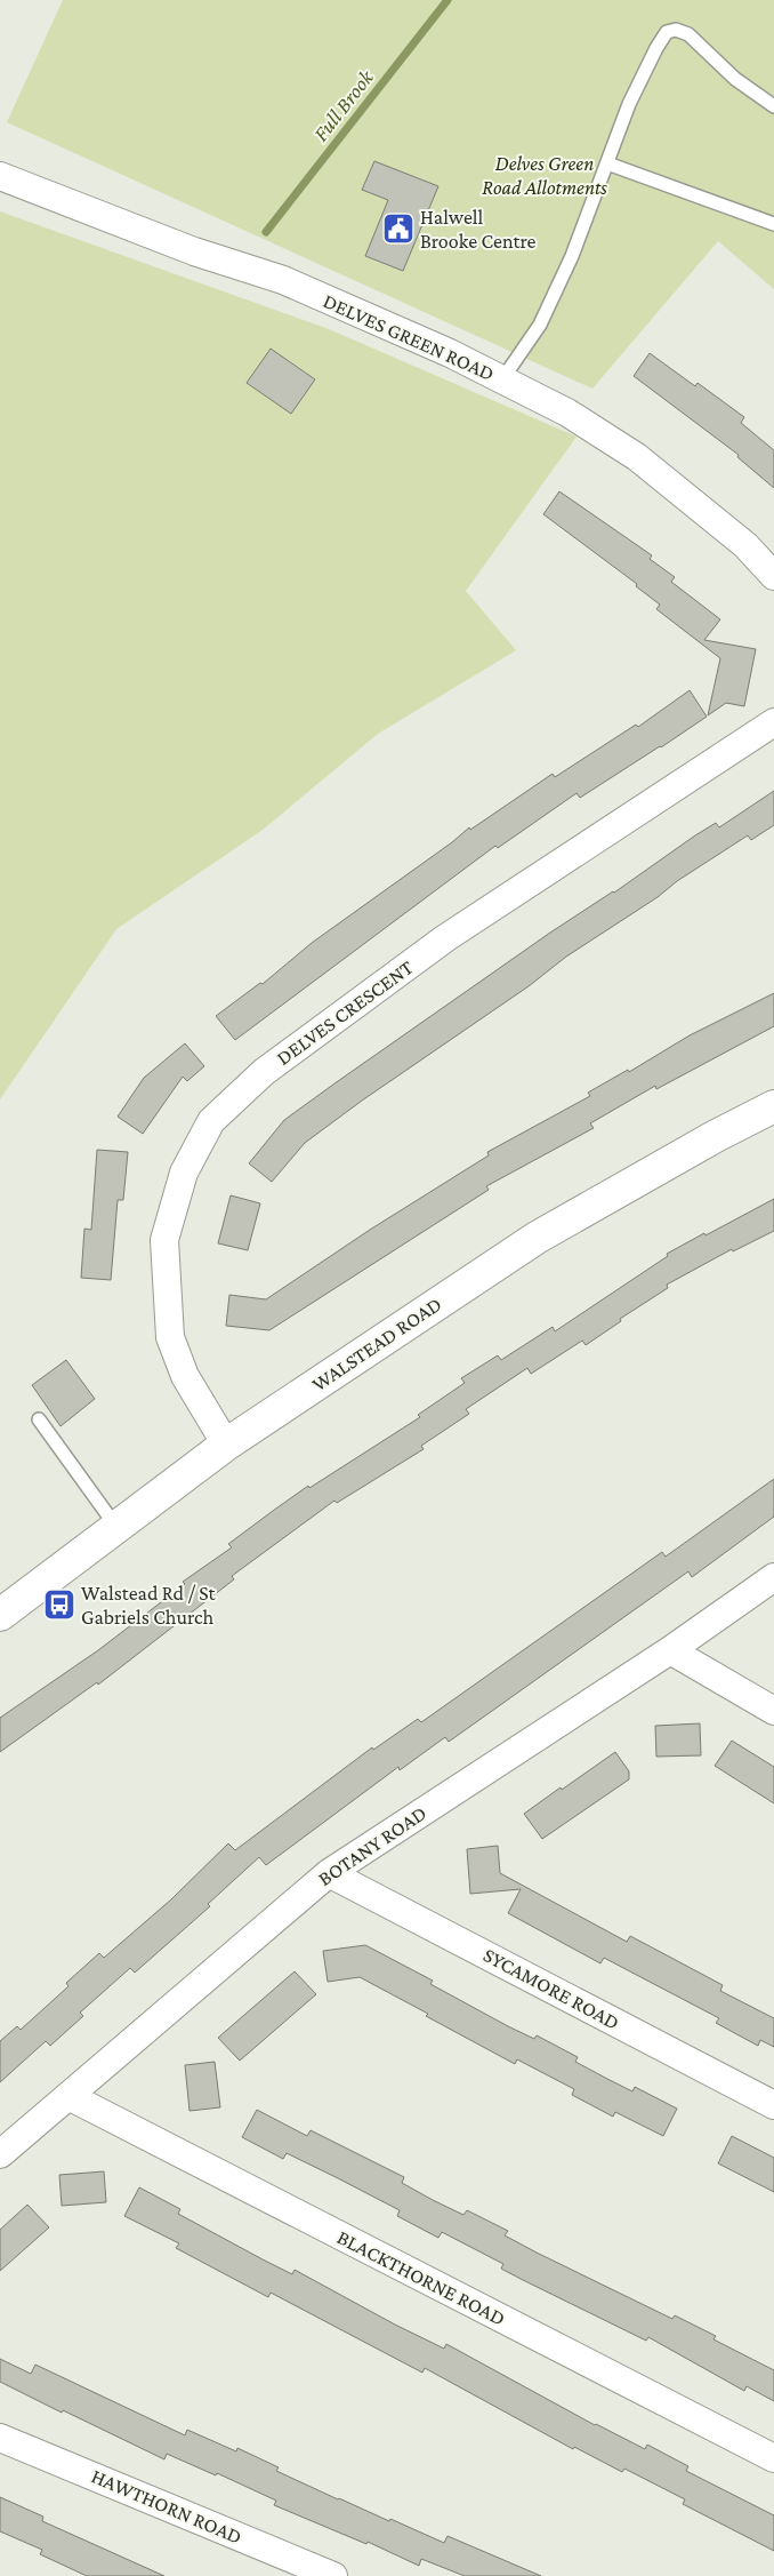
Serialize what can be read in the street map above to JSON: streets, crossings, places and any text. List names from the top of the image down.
{
  "streets": {
    "street": [
      "DELVES GREEN ROAD",
      "DELVES CRESCENT",
      "WALSTEAD ROAD",
      "BOTANY ROAD",
      "SYCAMORE ROAD",
      "BLACKTHORNE ROAD",
      "HAWTHORN ROAD"
    ]
  },
  "crossings": [
    ["DELVES CRESCENT", "WALSTEAD ROAD"],
    ["BOTANY ROAD", "SYCAMORE ROAD"],
    ["BOTANY ROAD", "BLACKTHORNE ROAD"]
  ],
  "water": ["Full Brook"],
  "parks": ["Delves Green Road Allotments"],
  "places": {
    "public building": ["Halwell Brooke Centre"],
    "bus stop": ["Walstead Rd / St Gabriels Church"]
  }
}
